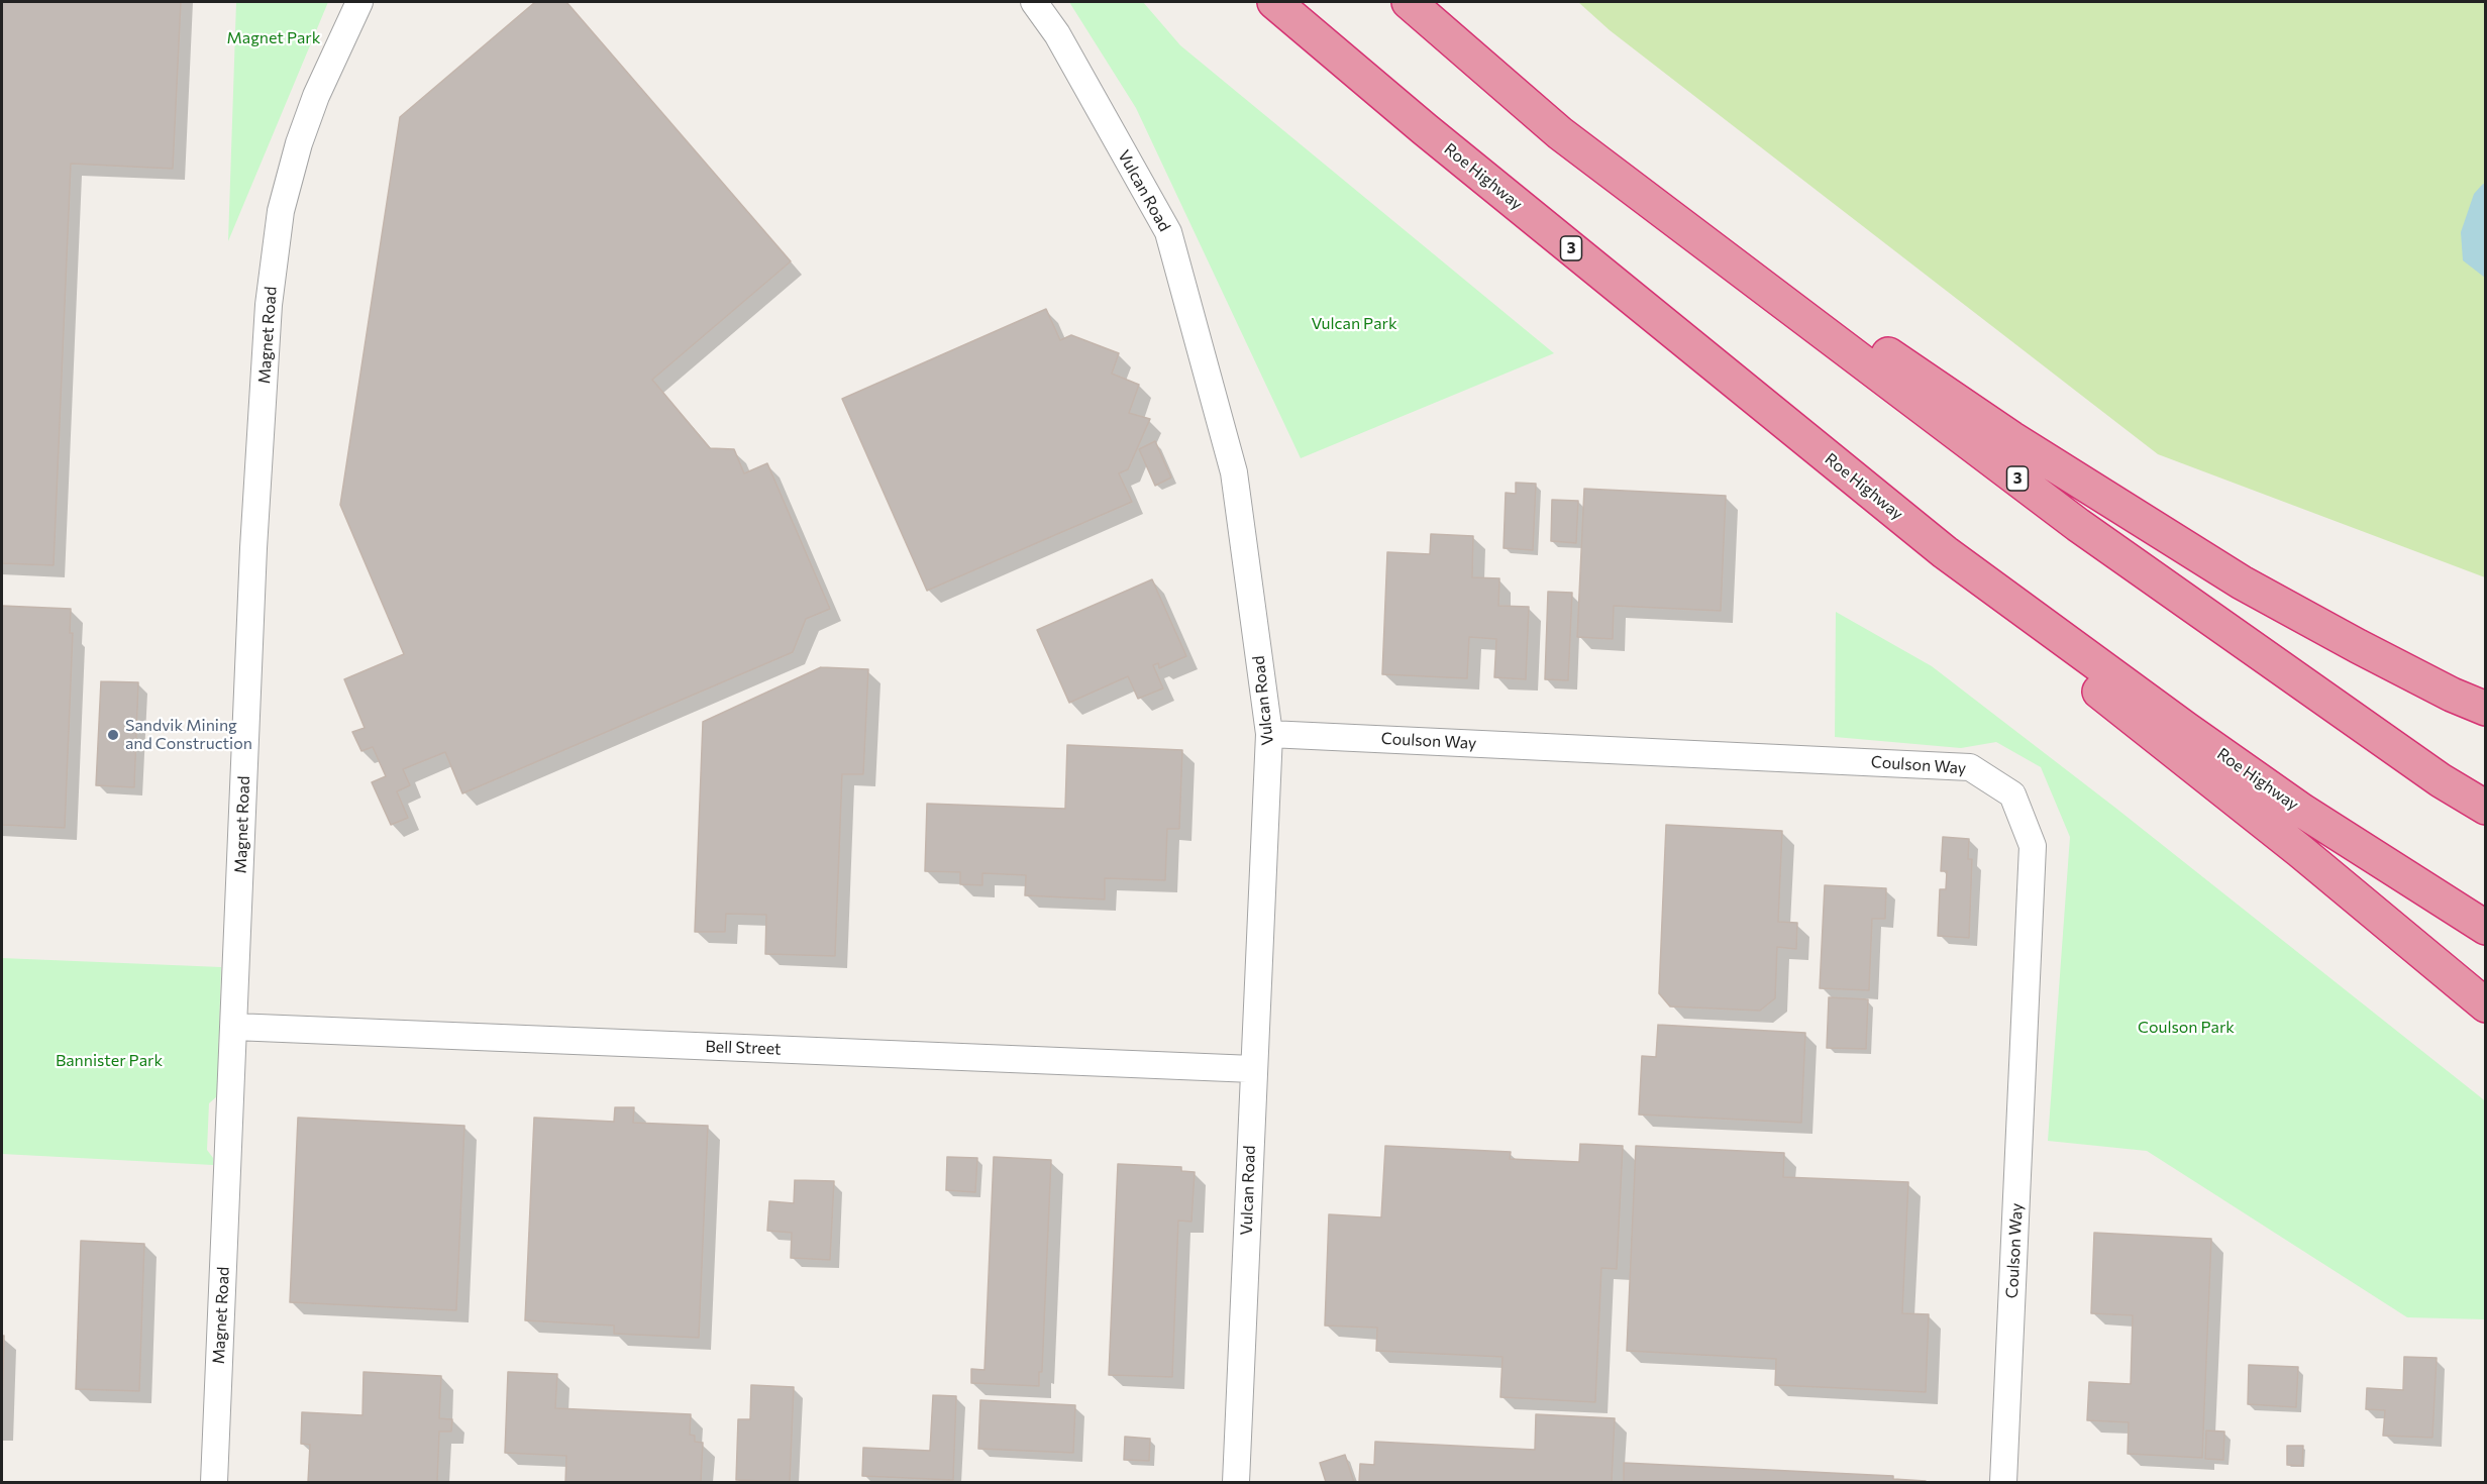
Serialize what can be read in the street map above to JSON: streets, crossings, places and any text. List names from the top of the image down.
{
  "streets": {
    "highway": ["Roe Highway", "3"],
    "street": [
      "Vulcan Road",
      "Magnet Road",
      "Coulson Way",
      "Bell Street"
    ]
  },
  "crossings": [
    ["Vulcan Road", "Coulson Way"],
    ["Vulcan Road", "Bell Street"],
    ["Magnet Road", "Bell Street"]
  ],
  "parks": [
    "Magnet Park",
    "Vulcan Park",
    "Coulson Park",
    "Bannister Park"
  ],
  "places": ["Sandvik Mining and Construction"]
}
